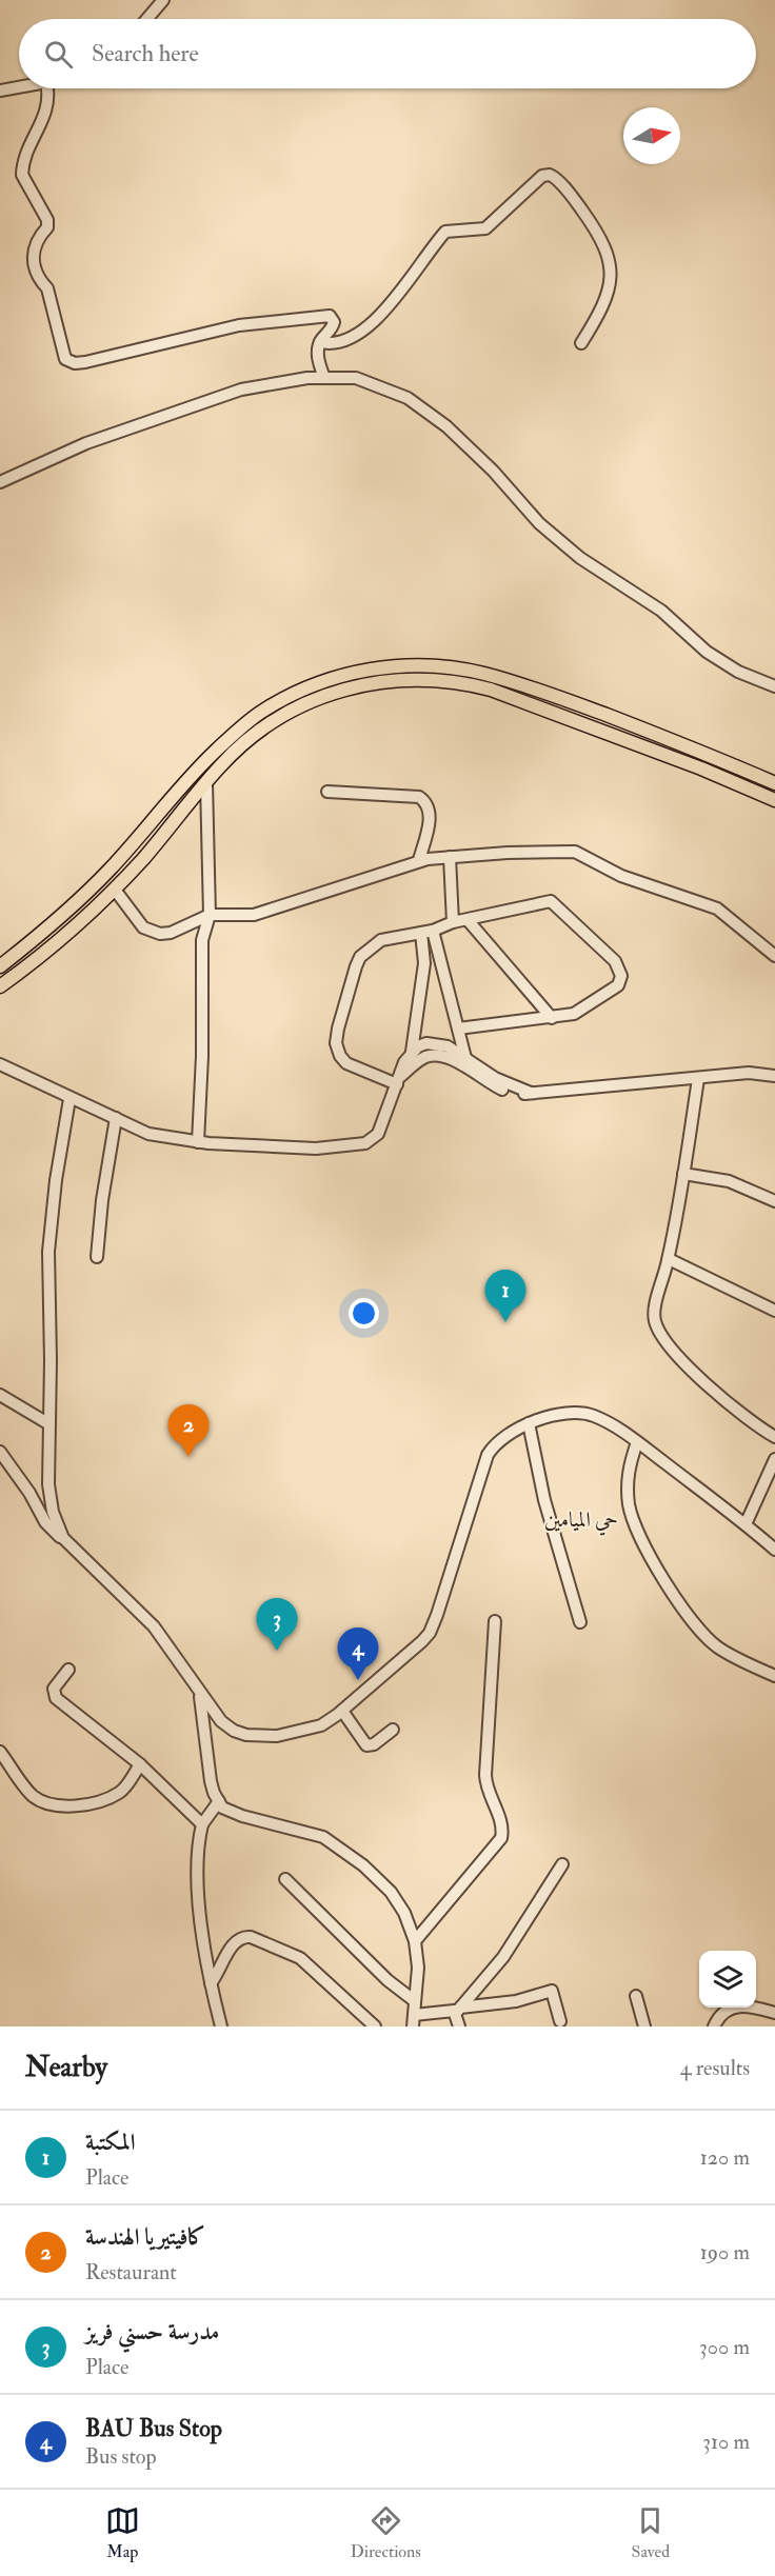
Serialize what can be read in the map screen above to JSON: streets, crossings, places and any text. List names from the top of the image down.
{
  "districts": ["حي الميامين"],
  "north": "right",
  "page": {
    "search": "Search here",
    "pins": [
      "1",
      "2",
      "3",
      "4"
    ],
    "heading": ["Nearby", "4 results"],
    "list": [
      {
        "mark": "1",
        "name": "المكتبة",
        "note": "Place",
        "value": "120 m"
      },
      {
        "mark": "2",
        "name": "كافيتيريا الهندسة",
        "note": "Restaurant",
        "value": "190 m"
      },
      {
        "mark": "3",
        "name": "مدرسة حسني فريز",
        "note": "Place",
        "value": "300 m"
      },
      {
        "mark": "4",
        "name": "BAU Bus Stop",
        "note": "Bus stop",
        "value": "310 m"
      }
    ],
    "nav": ["Map", "Directions", "Saved"]
  }
}
